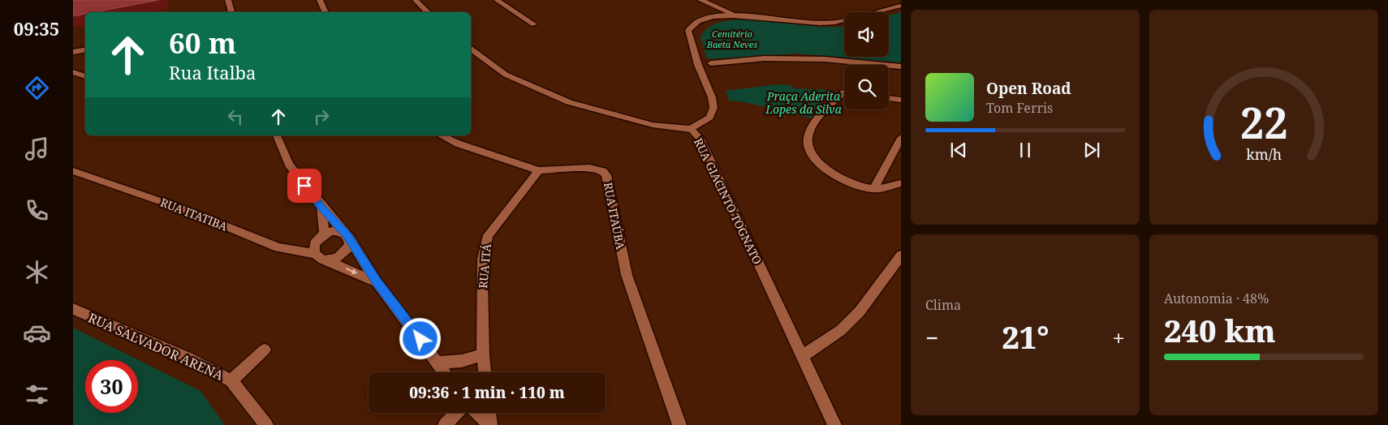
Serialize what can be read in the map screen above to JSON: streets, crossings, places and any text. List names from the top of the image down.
{
  "streets": {
    "street": [
      "RUA GIACINTO TOGNATO",
      "RUA ITATIBA",
      "RUA ITAÚBA",
      "RUA ITÁ",
      "RUA SALVADOR ARENA"
    ]
  },
  "crossings": [
    ["RUA ITAÚBA", "RUA ITÁ"]
  ],
  "parks": ["Cemitério Baeta Neves", "Praça Aderita Lopes da Silva"],
  "page": {
    "tabs": "09:35",
    "turn": ["60 m", "Rua Italba"],
    "song": ["Open Road", "Tom Ferris"],
    "tile": [
      "Clima",
      ["Autonomia · 48%", "240 km"]
    ],
    "heat": ["−", "21°", "+"],
    "limit": "30",
    "trip": "09:36 · 1 min · 110 m",
    "gauge": ["22", "km/h"]
  }
}
